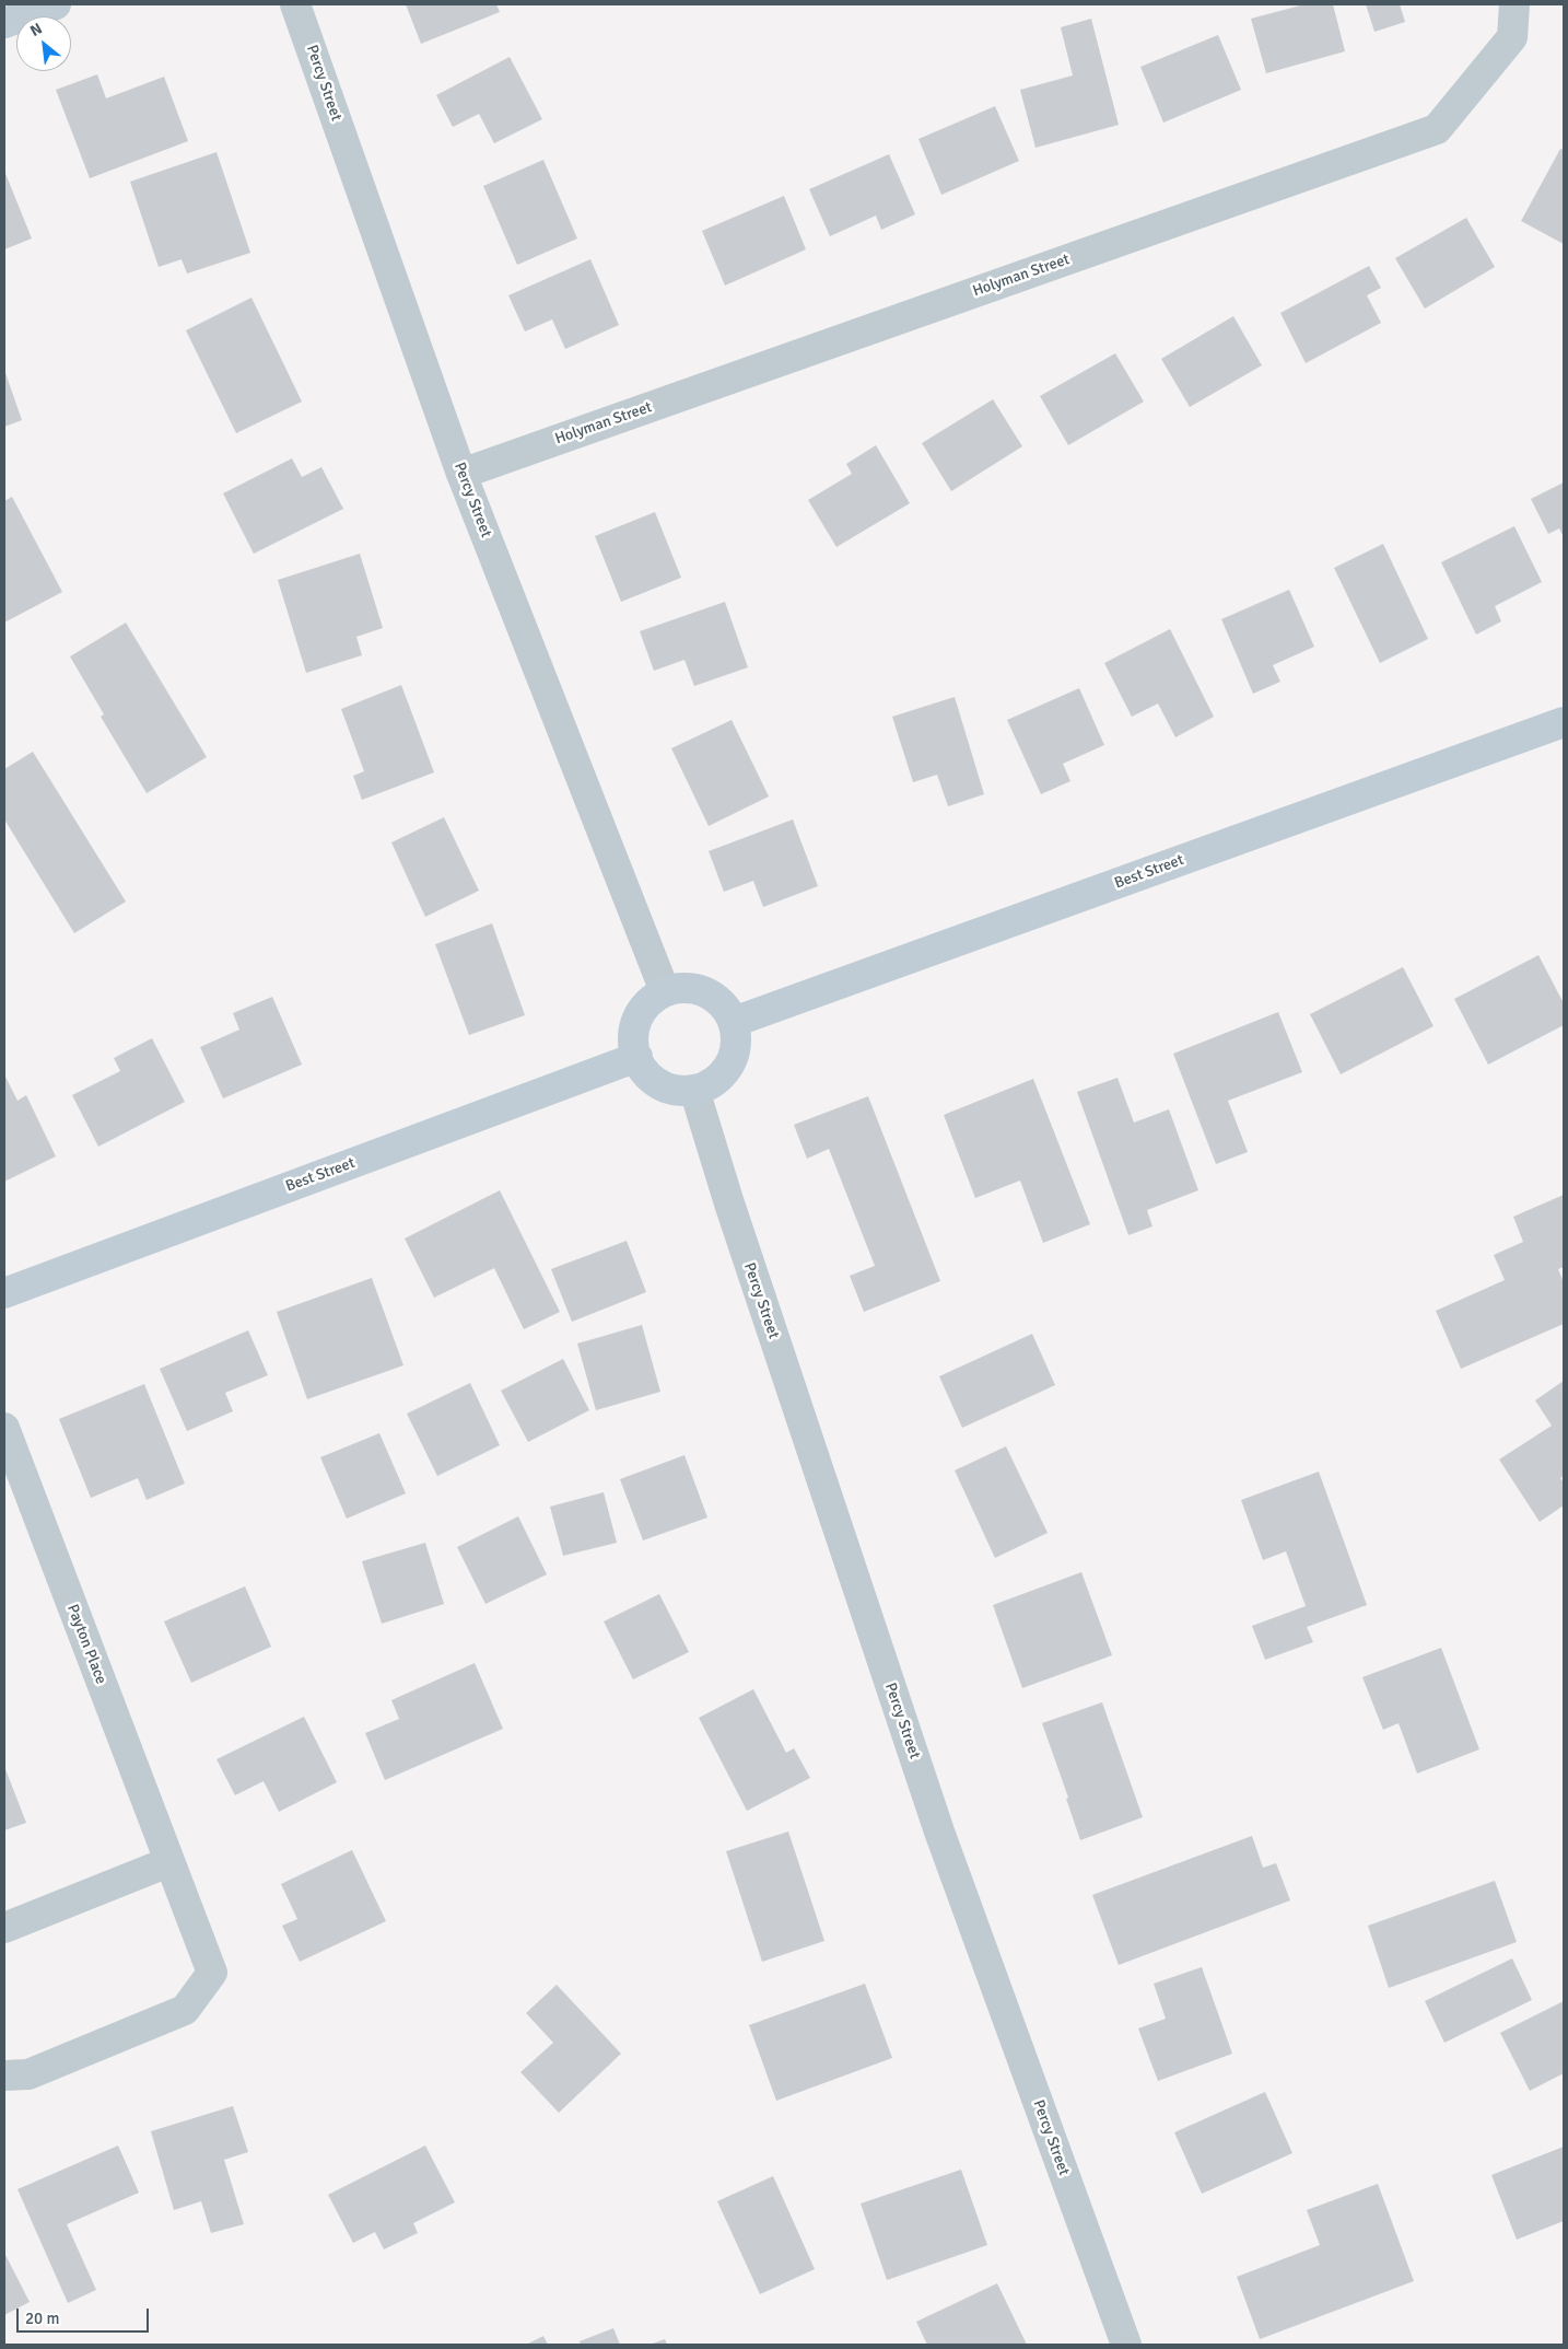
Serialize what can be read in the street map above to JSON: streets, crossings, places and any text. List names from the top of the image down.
{
  "streets": {
    "street": [
      "Percy Street",
      "Holyman Street",
      "Best Street",
      "Payton Place"
    ]
  },
  "crossings": [
    ["Percy Street", "Holyman Street"],
    ["Percy Street", "Best Street"]
  ],
  "scale_bar": "20 m",
  "north": "top left"
}
